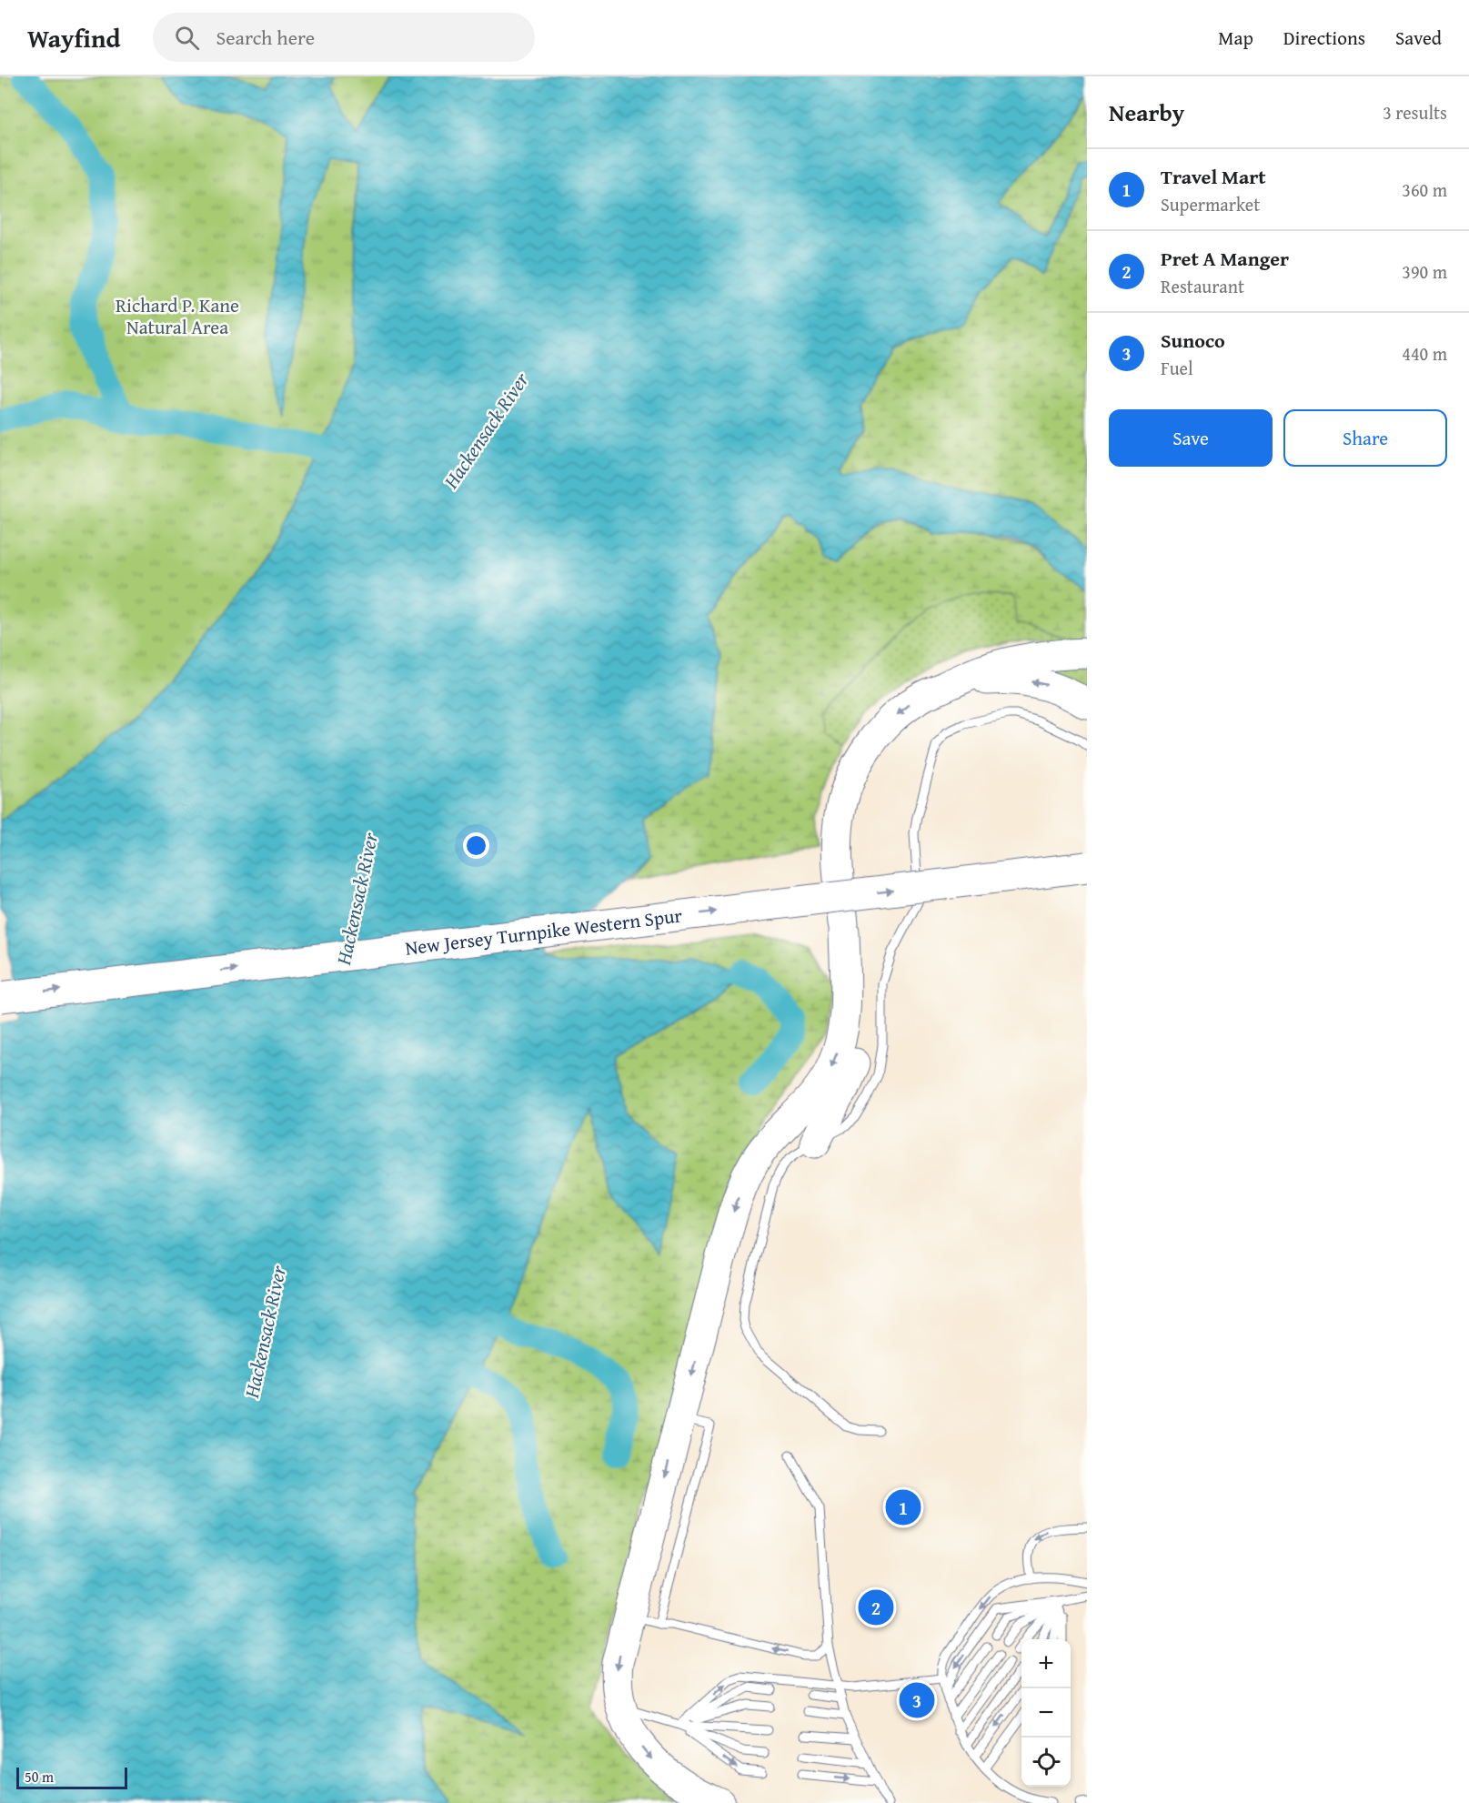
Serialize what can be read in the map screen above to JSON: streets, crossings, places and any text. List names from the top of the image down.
{
  "streets": {
    "highway": ["New Jersey Turnpike Western Spur"]
  },
  "water": ["Hackensack River"],
  "parks": ["Richard P. Kane Natural Area"],
  "scale_bar": "50 m",
  "page": {
    "header": "Wayfind",
    "search": "Search here",
    "nav": ["Map", "Directions", "Saved"],
    "heading": ["Nearby", "3 results"],
    "list": [
      {
        "mark": "1",
        "name": "Travel Mart",
        "note": "Supermarket",
        "value": "360 m"
      },
      {
        "mark": "2",
        "name": "Pret A Manger",
        "note": "Restaurant",
        "value": "390 m"
      },
      {
        "mark": "3",
        "name": "Sunoco",
        "note": "Fuel",
        "value": "440 m"
      }
    ],
    "buttons": ["Save", "Share"],
    "pins": ["1", "2", "3"],
    "map_buttons": ["+", "−"],
    "scale": "50 m"
  }
}
